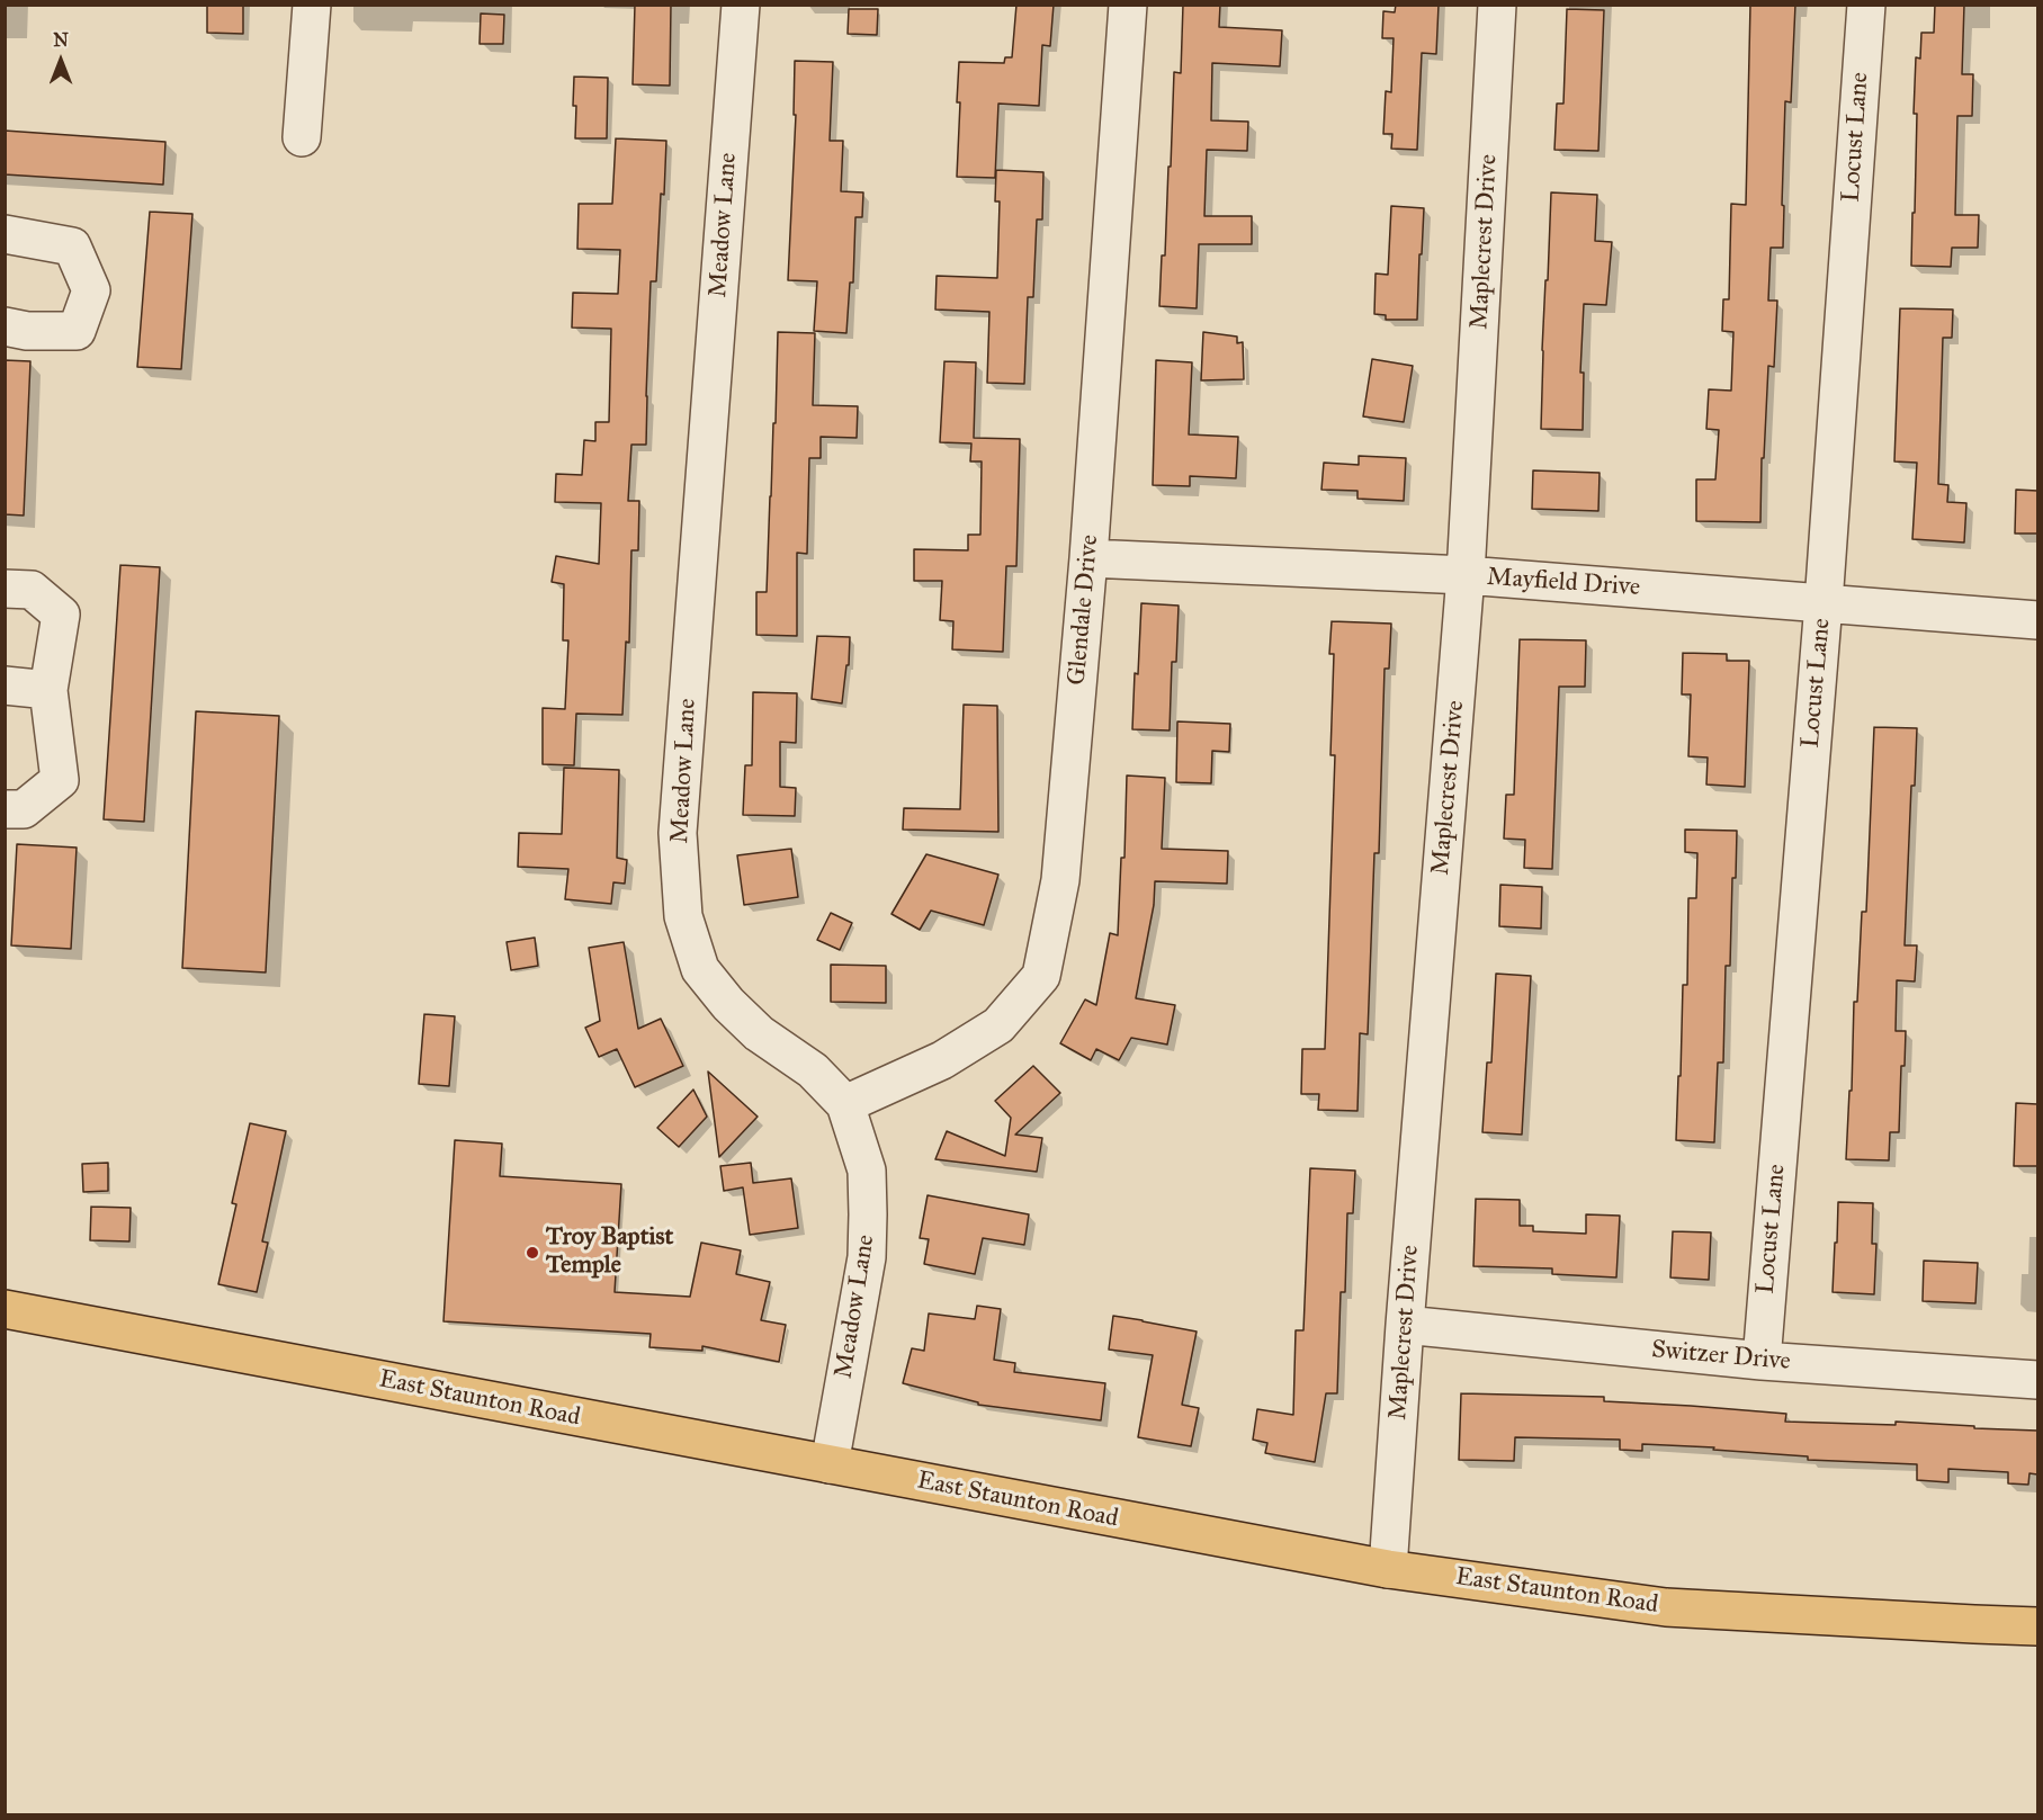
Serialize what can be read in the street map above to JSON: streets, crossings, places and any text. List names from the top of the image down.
{
  "streets": {
    "main road": ["East Staunton Road"],
    "street": [
      "Locust Lane",
      "Meadow Lane",
      "Maplecrest Drive",
      "Mayfield Drive",
      "Glendale Drive",
      "Switzer Drive"
    ]
  },
  "crossings": [
    ["Locust Lane", "Mayfield Drive"],
    ["Locust Lane", "Switzer Drive"],
    ["Meadow Lane", "Glendale Drive"],
    ["Meadow Lane", "East Staunton Road"],
    ["Maplecrest Drive", "Mayfield Drive"],
    ["Maplecrest Drive", "Switzer Drive"],
    ["Maplecrest Drive", "East Staunton Road"],
    ["Mayfield Drive", "Glendale Drive"]
  ],
  "places": ["Troy Baptist Temple"],
  "north": "top"
}
